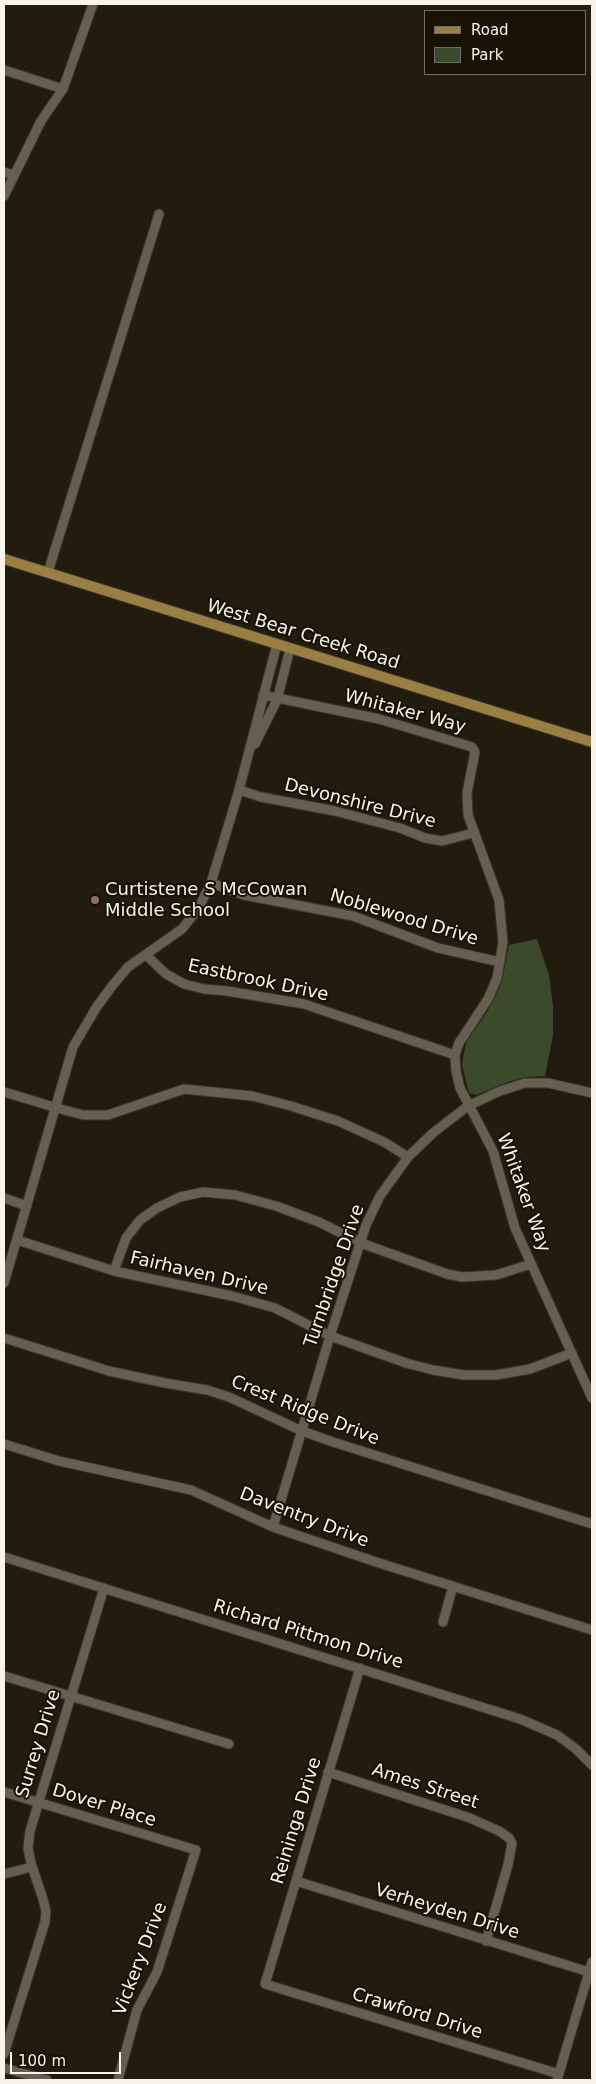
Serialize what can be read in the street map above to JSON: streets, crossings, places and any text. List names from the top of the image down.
{
  "streets": {
    "main road": ["West Bear Creek Road"],
    "street": [
      "Whitaker Way",
      "Devonshire Drive",
      "Noblewood Drive",
      "Eastbrook Drive",
      "Fairhaven Drive",
      "Turnbridge Drive",
      "Crest Ridge Drive",
      "Daventry Drive",
      "Richard Pittmon Drive",
      "Surrey Drive",
      "Ames Street",
      "Dover Place",
      "Reininga Drive",
      "Verheyden Drive",
      "Vickery Drive",
      "Crawford Drive"
    ]
  },
  "crossings": [
    ["Whitaker Way", "Devonshire Drive"],
    ["Whitaker Way", "Noblewood Drive"],
    ["Whitaker Way", "Eastbrook Drive"],
    ["Whitaker Way", "Fairhaven Drive"],
    ["Whitaker Way", "Turnbridge Drive"],
    ["Fairhaven Drive", "Turnbridge Drive"],
    ["Turnbridge Drive", "Crest Ridge Drive"],
    ["Turnbridge Drive", "Daventry Drive"],
    ["Richard Pittmon Drive", "Surrey Drive"],
    ["Richard Pittmon Drive", "Reininga Drive"],
    ["Surrey Drive", "Dover Place"],
    ["Ames Street", "Reininga Drive"],
    ["Ames Street", "Verheyden Drive"],
    ["Dover Place", "Vickery Drive"],
    ["Reininga Drive", "Verheyden Drive"],
    ["Reininga Drive", "Crawford Drive"]
  ],
  "places": ["Curtistene S McCowan Middle School"],
  "legend": ["Road", "Park"],
  "scale_bar": "100 m"
}
